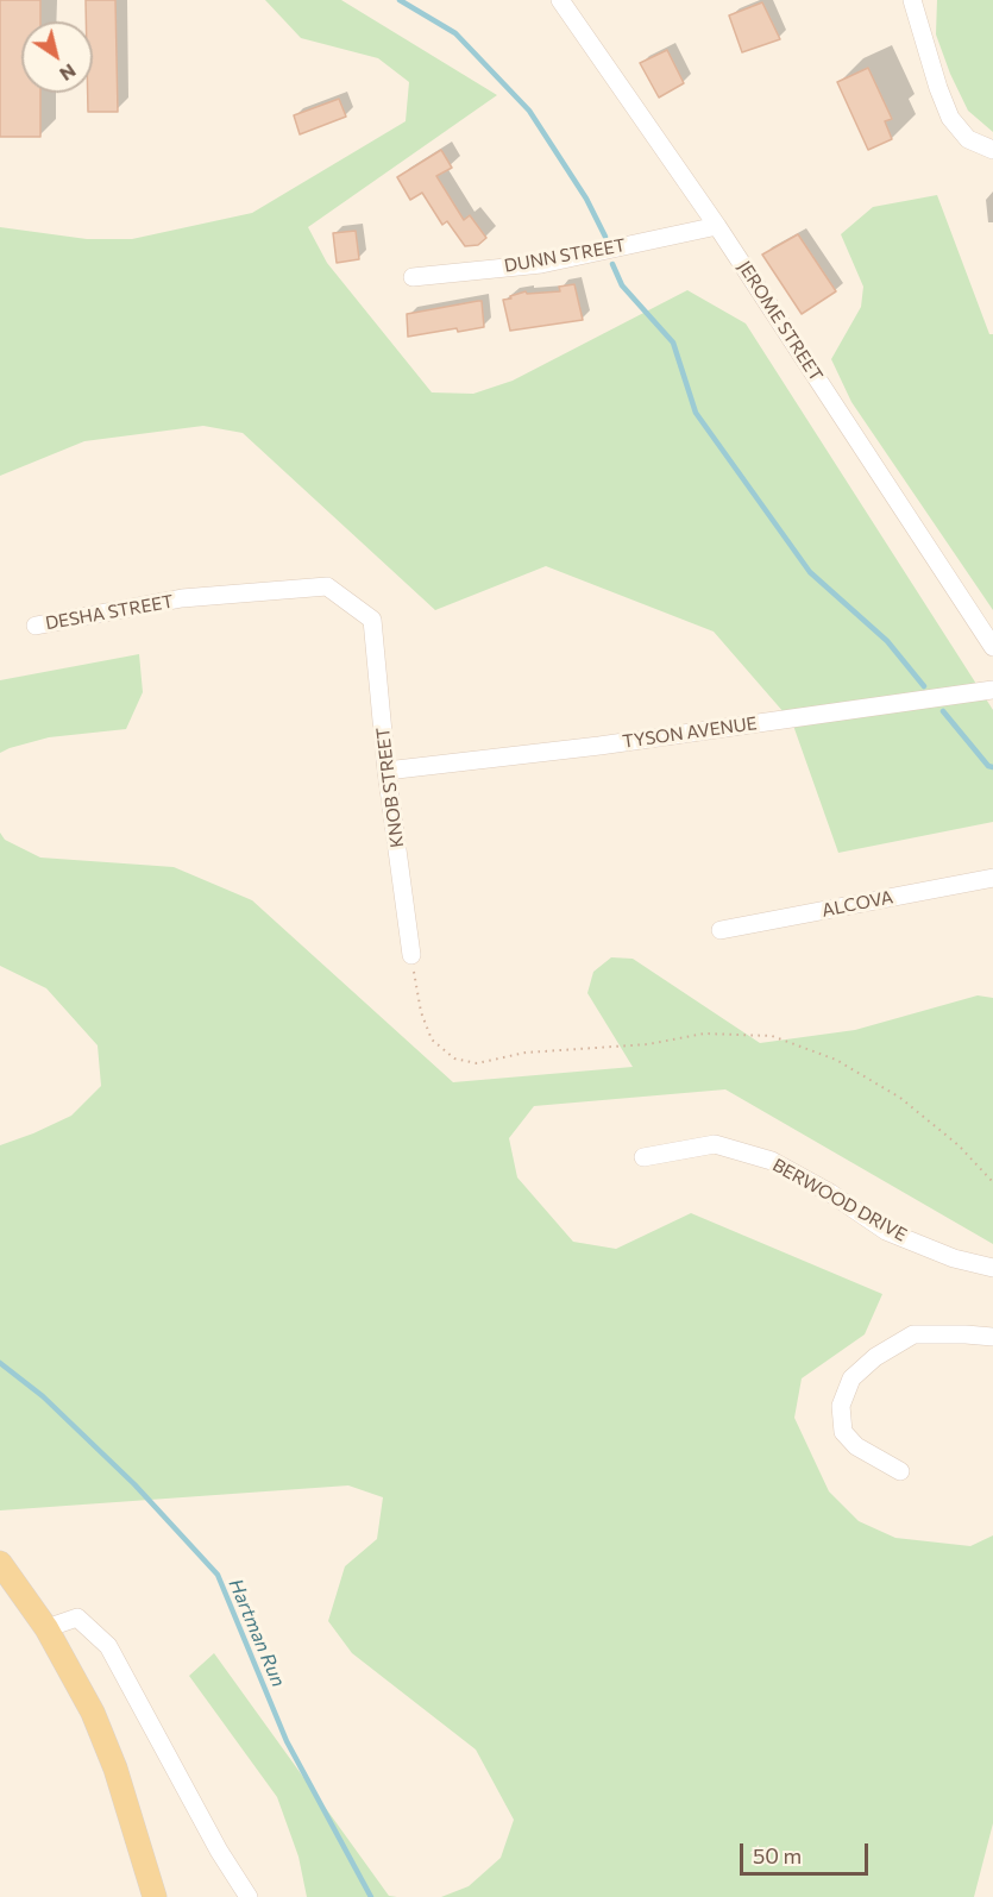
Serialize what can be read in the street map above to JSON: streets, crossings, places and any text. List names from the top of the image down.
{
  "streets": {
    "street": [
      "DUNN STREET",
      "JEROME STREET",
      "DESHA STREET",
      "TYSON AVENUE",
      "KNOB STREET",
      "ALCOVA",
      "BERWOOD DRIVE"
    ]
  },
  "crossings": [
    ["DUNN STREET", "JEROME STREET"],
    ["DESHA STREET", "KNOB STREET"],
    ["TYSON AVENUE", "KNOB STREET"]
  ],
  "water": ["Hartman Run"],
  "scale_bar": "50 m",
  "north": "bottom right"
}
